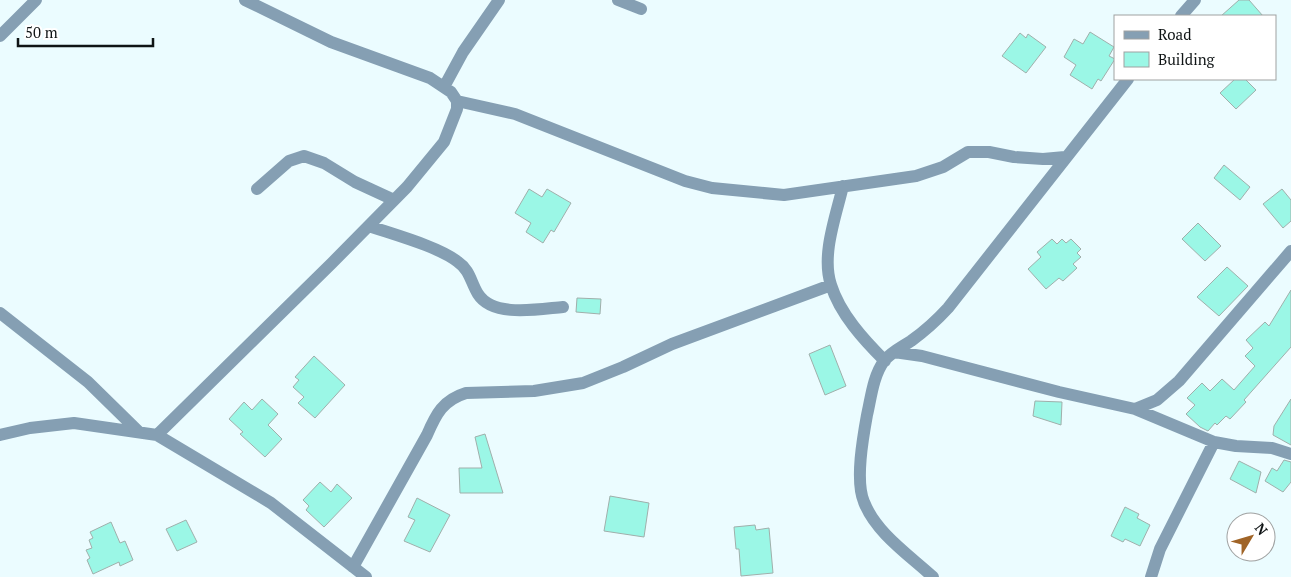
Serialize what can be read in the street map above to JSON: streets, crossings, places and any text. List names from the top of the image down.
{
  "legend": ["Road", "Building"],
  "scale_bar": "50 m",
  "north": "top right"
}
